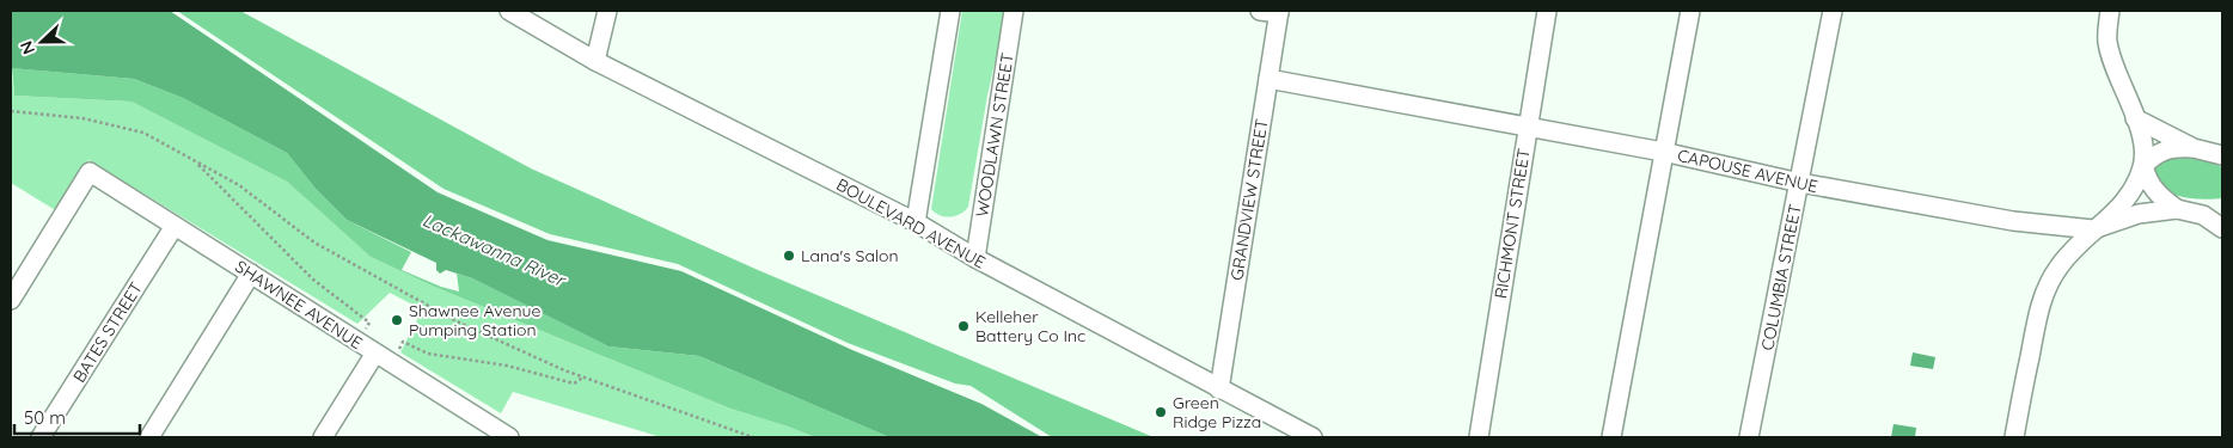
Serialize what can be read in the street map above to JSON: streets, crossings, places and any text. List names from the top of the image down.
{
  "streets": {
    "street": [
      "WOODLAWN STREET",
      "CAPOUSE AVENUE",
      "GRANDVIEW STREET",
      "BOULEVARD AVENUE",
      "RICHMONT STREET",
      "COLUMBIA STREET",
      "SHAWNEE AVENUE",
      "BATES STREET"
    ]
  },
  "crossings": [
    ["WOODLAWN STREET", "BOULEVARD AVENUE"],
    ["CAPOUSE AVENUE", "GRANDVIEW STREET"],
    ["CAPOUSE AVENUE", "RICHMONT STREET"],
    ["CAPOUSE AVENUE", "COLUMBIA STREET"],
    ["GRANDVIEW STREET", "BOULEVARD AVENUE"],
    ["SHAWNEE AVENUE", "BATES STREET"]
  ],
  "water": ["Lackawanna River"],
  "places": [
    "Lana's Salon",
    "Shawnee Avenue Pumping Station",
    "Kelleher Battery Co Inc",
    "Green Ridge Pizza"
  ],
  "scale_bar": "50 m",
  "north": "left"
}
